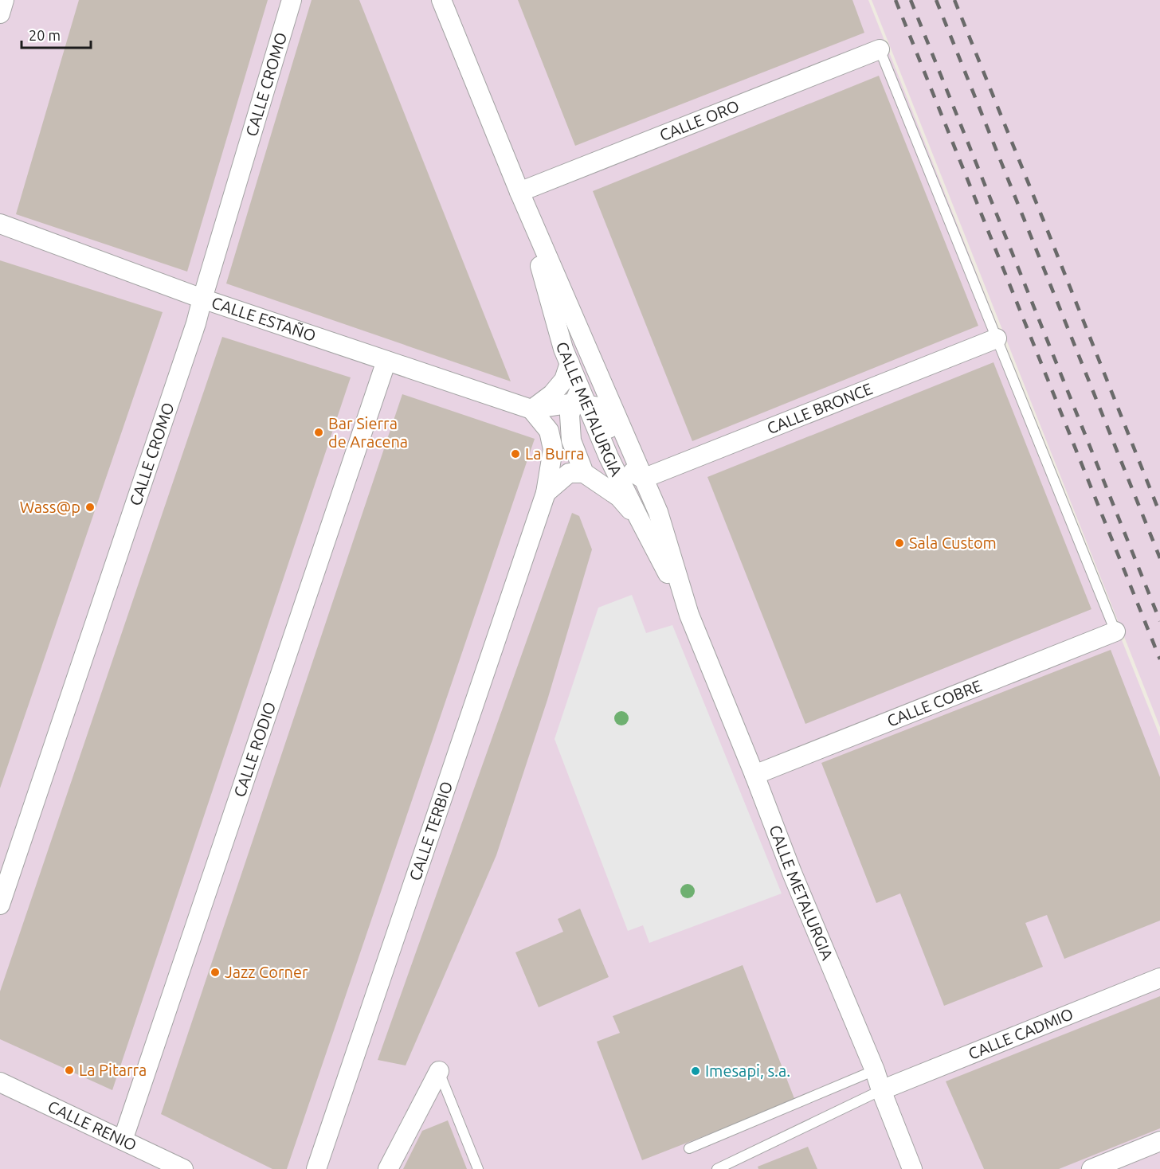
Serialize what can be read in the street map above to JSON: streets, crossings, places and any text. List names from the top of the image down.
{
  "streets": {
    "street": [
      "CALLE CROMO",
      "CALLE ORO",
      "CALLE ESTAÑO",
      "CALLE BRONCE",
      "CALLE METALURGIA",
      "CALLE COBRE",
      "CALLE RODIO",
      "CALLE TERBIO",
      "CALLE CADMIO",
      "CALLE RENIO"
    ]
  },
  "crossings": [
    ["CALLE CROMO", "CALLE ESTAÑO"],
    ["CALLE ORO", "CALLE METALURGIA"],
    ["CALLE ESTAÑO", "CALLE RODIO"],
    ["CALLE ESTAÑO", "CALLE TERBIO"],
    ["CALLE BRONCE", "CALLE METALURGIA"],
    ["CALLE METALURGIA", "CALLE COBRE"],
    ["CALLE METALURGIA", "CALLE CADMIO"],
    ["CALLE RODIO", "CALLE RENIO"]
  ],
  "places": [
    "Bar Sierra de Aracena",
    "La Burra",
    "Wass@p",
    "Sala Custom",
    "Jazz Corner",
    "La Pitarra",
    "Imesapi, s.a."
  ],
  "scale_bar": "20 m"
}
